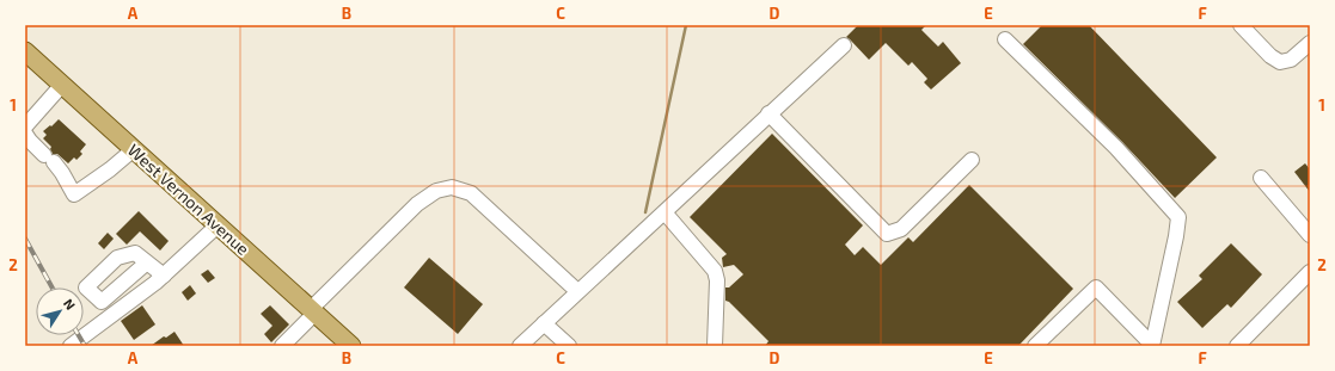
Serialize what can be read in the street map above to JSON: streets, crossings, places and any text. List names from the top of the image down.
{
  "streets": {
    "main road": ["West Vernon Avenue"]
  },
  "north": "top right",
  "grid": {
    "columns": [
      "A",
      "B",
      "C",
      "D",
      "E",
      "F"
    ],
    "rows": ["1", "2"]
  }
}
